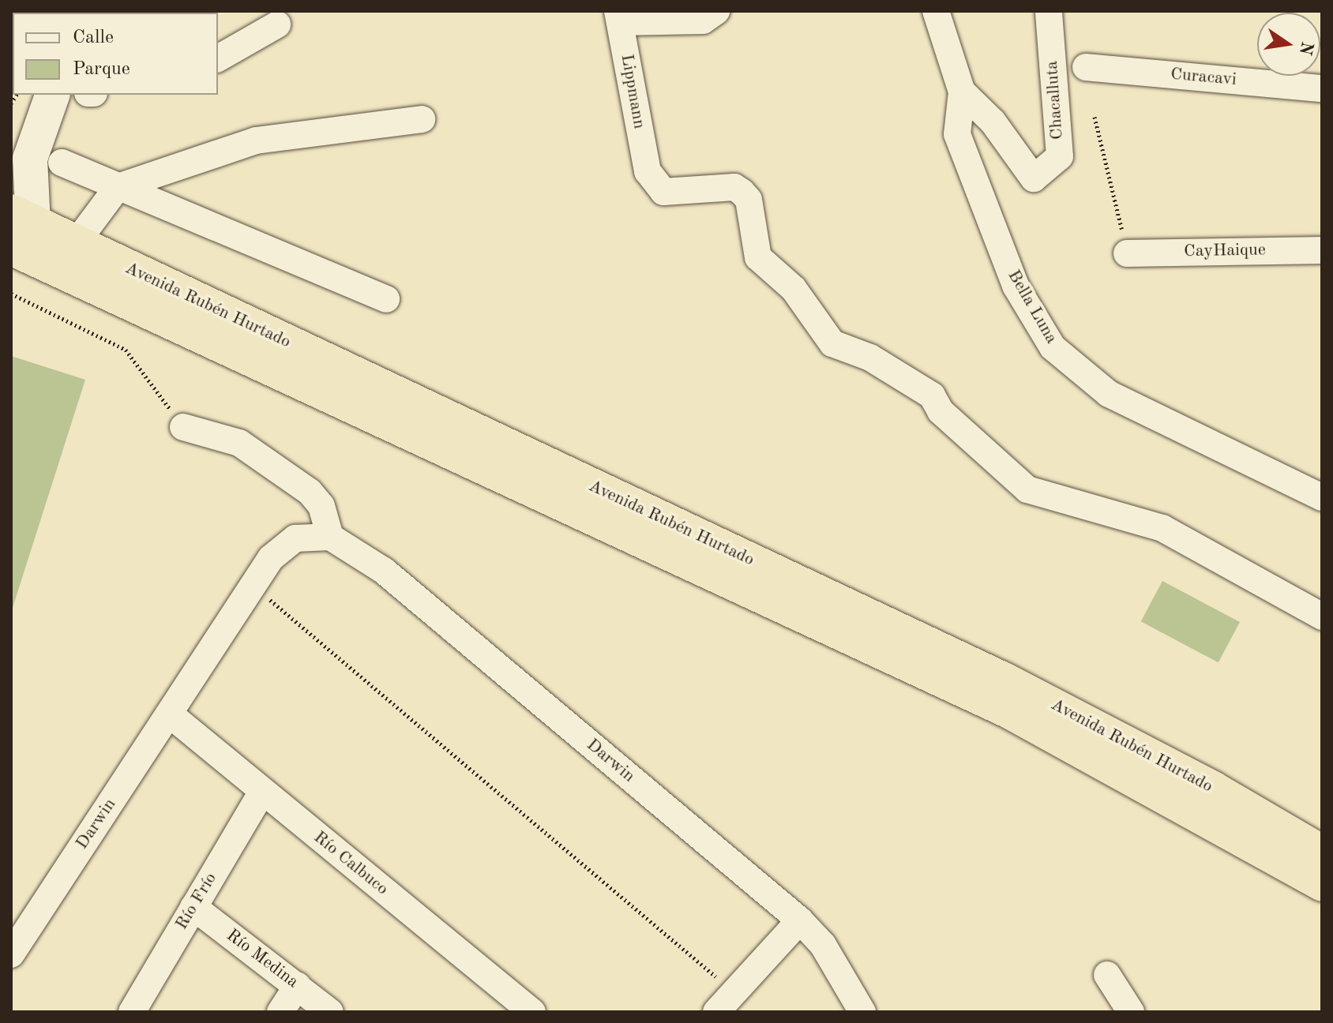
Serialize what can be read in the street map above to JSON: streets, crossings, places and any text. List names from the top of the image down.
{
  "streets": {
    "highway": ["Avenida Rubén Hurtado"],
    "street": [
      "Curacavi",
      "Lippmann",
      "Chacalluta",
      "CayHaique",
      "Bella Luna",
      "Darwin",
      "Río Calbuco",
      "Río Frío",
      "Río Medina"
    ]
  },
  "crossings": [
    ["Chacalluta", "Bella Luna"],
    ["Darwin", "Río Calbuco"],
    ["Río Calbuco", "Río Frío"],
    ["Río Frío", "Río Medina"]
  ],
  "legend": ["Calle", "Parque"],
  "north": "right"
}
